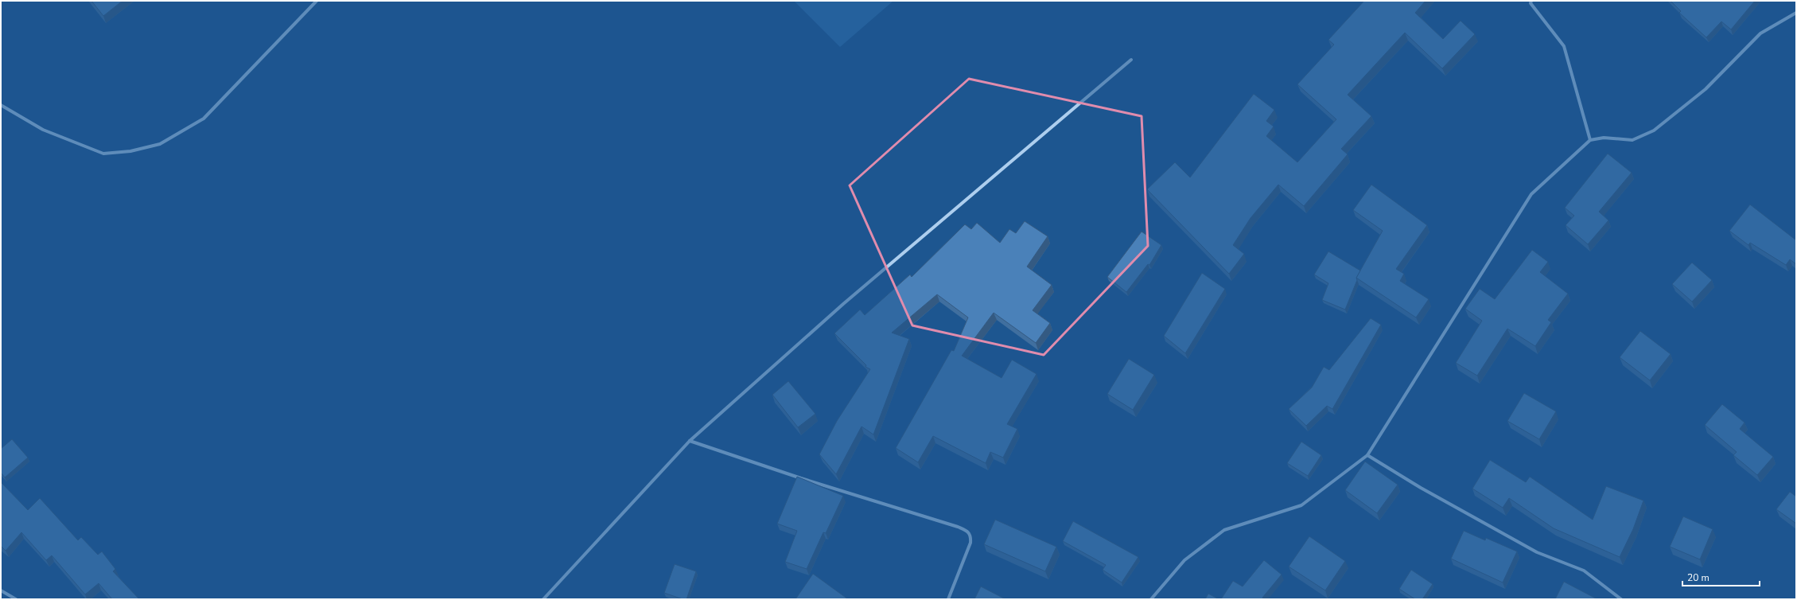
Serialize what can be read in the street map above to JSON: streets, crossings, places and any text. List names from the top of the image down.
{
  "scale_bar": "20 m"
}
